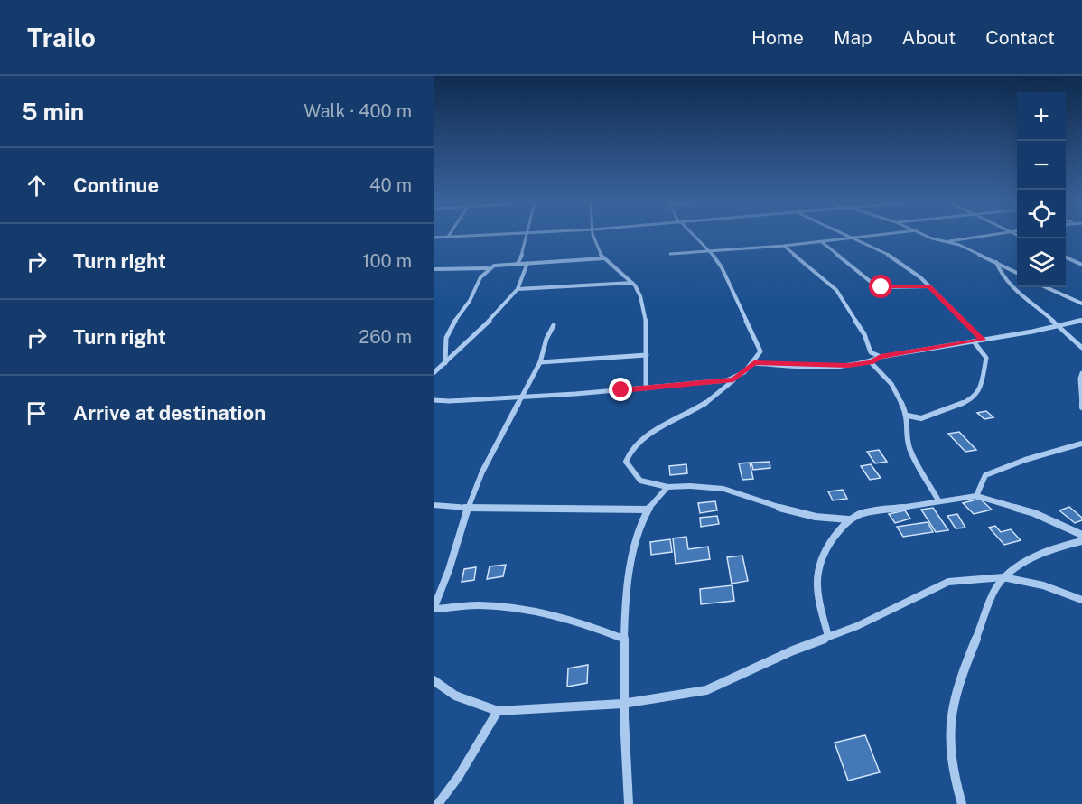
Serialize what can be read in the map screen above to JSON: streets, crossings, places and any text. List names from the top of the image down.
{
  "page": {
    "header": "Trailo",
    "nav": [
      "Home",
      "Map",
      "About",
      "Contact"
    ],
    "heading": ["5 min", "Walk · 400 m"],
    "map_buttons": ["+", "−"],
    "list": [
      ["Continue", "40 m"],
      ["Turn right", "100 m"],
      ["Turn right", "260 m"],
      "Arrive at destination"
    ]
  }
}
